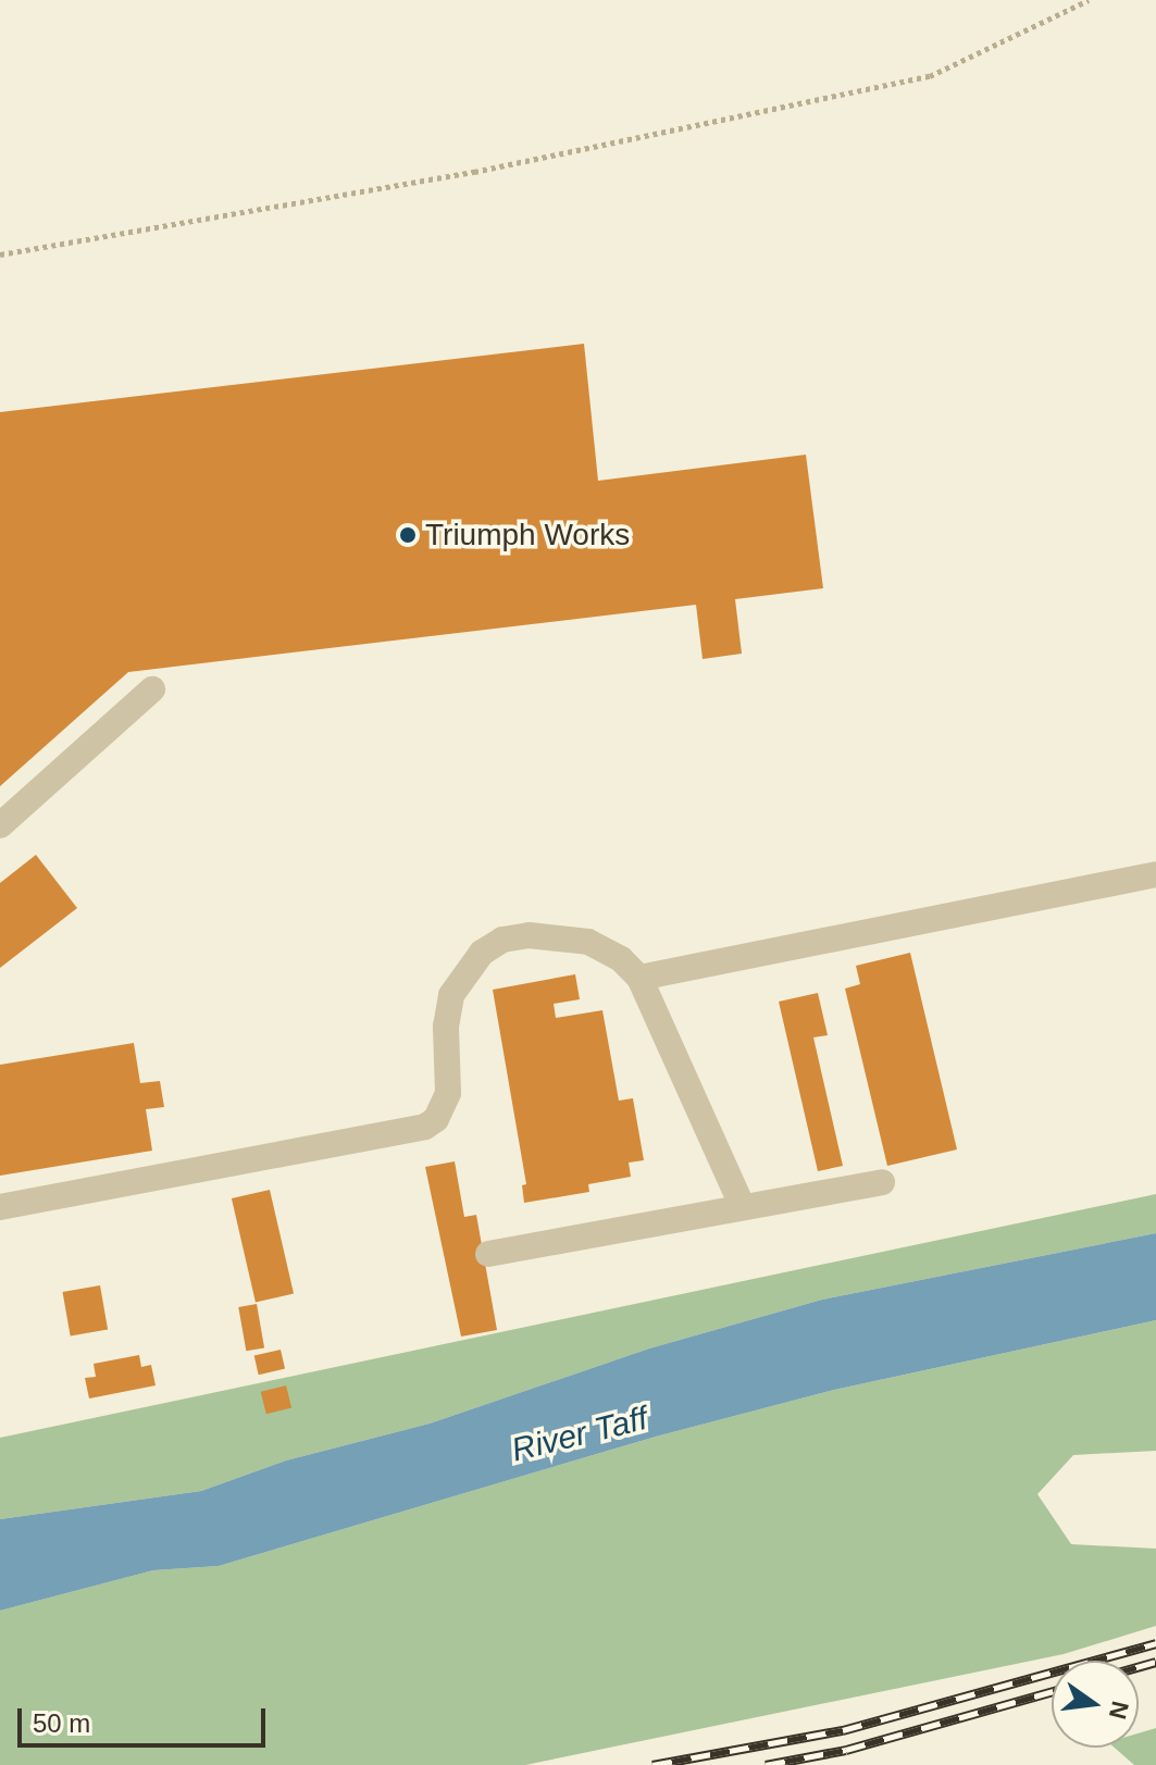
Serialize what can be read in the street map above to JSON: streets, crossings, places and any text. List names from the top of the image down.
{
  "water": ["River Taff"],
  "places": ["Triumph Works"],
  "scale_bar": "50 m",
  "north": "right"
}
